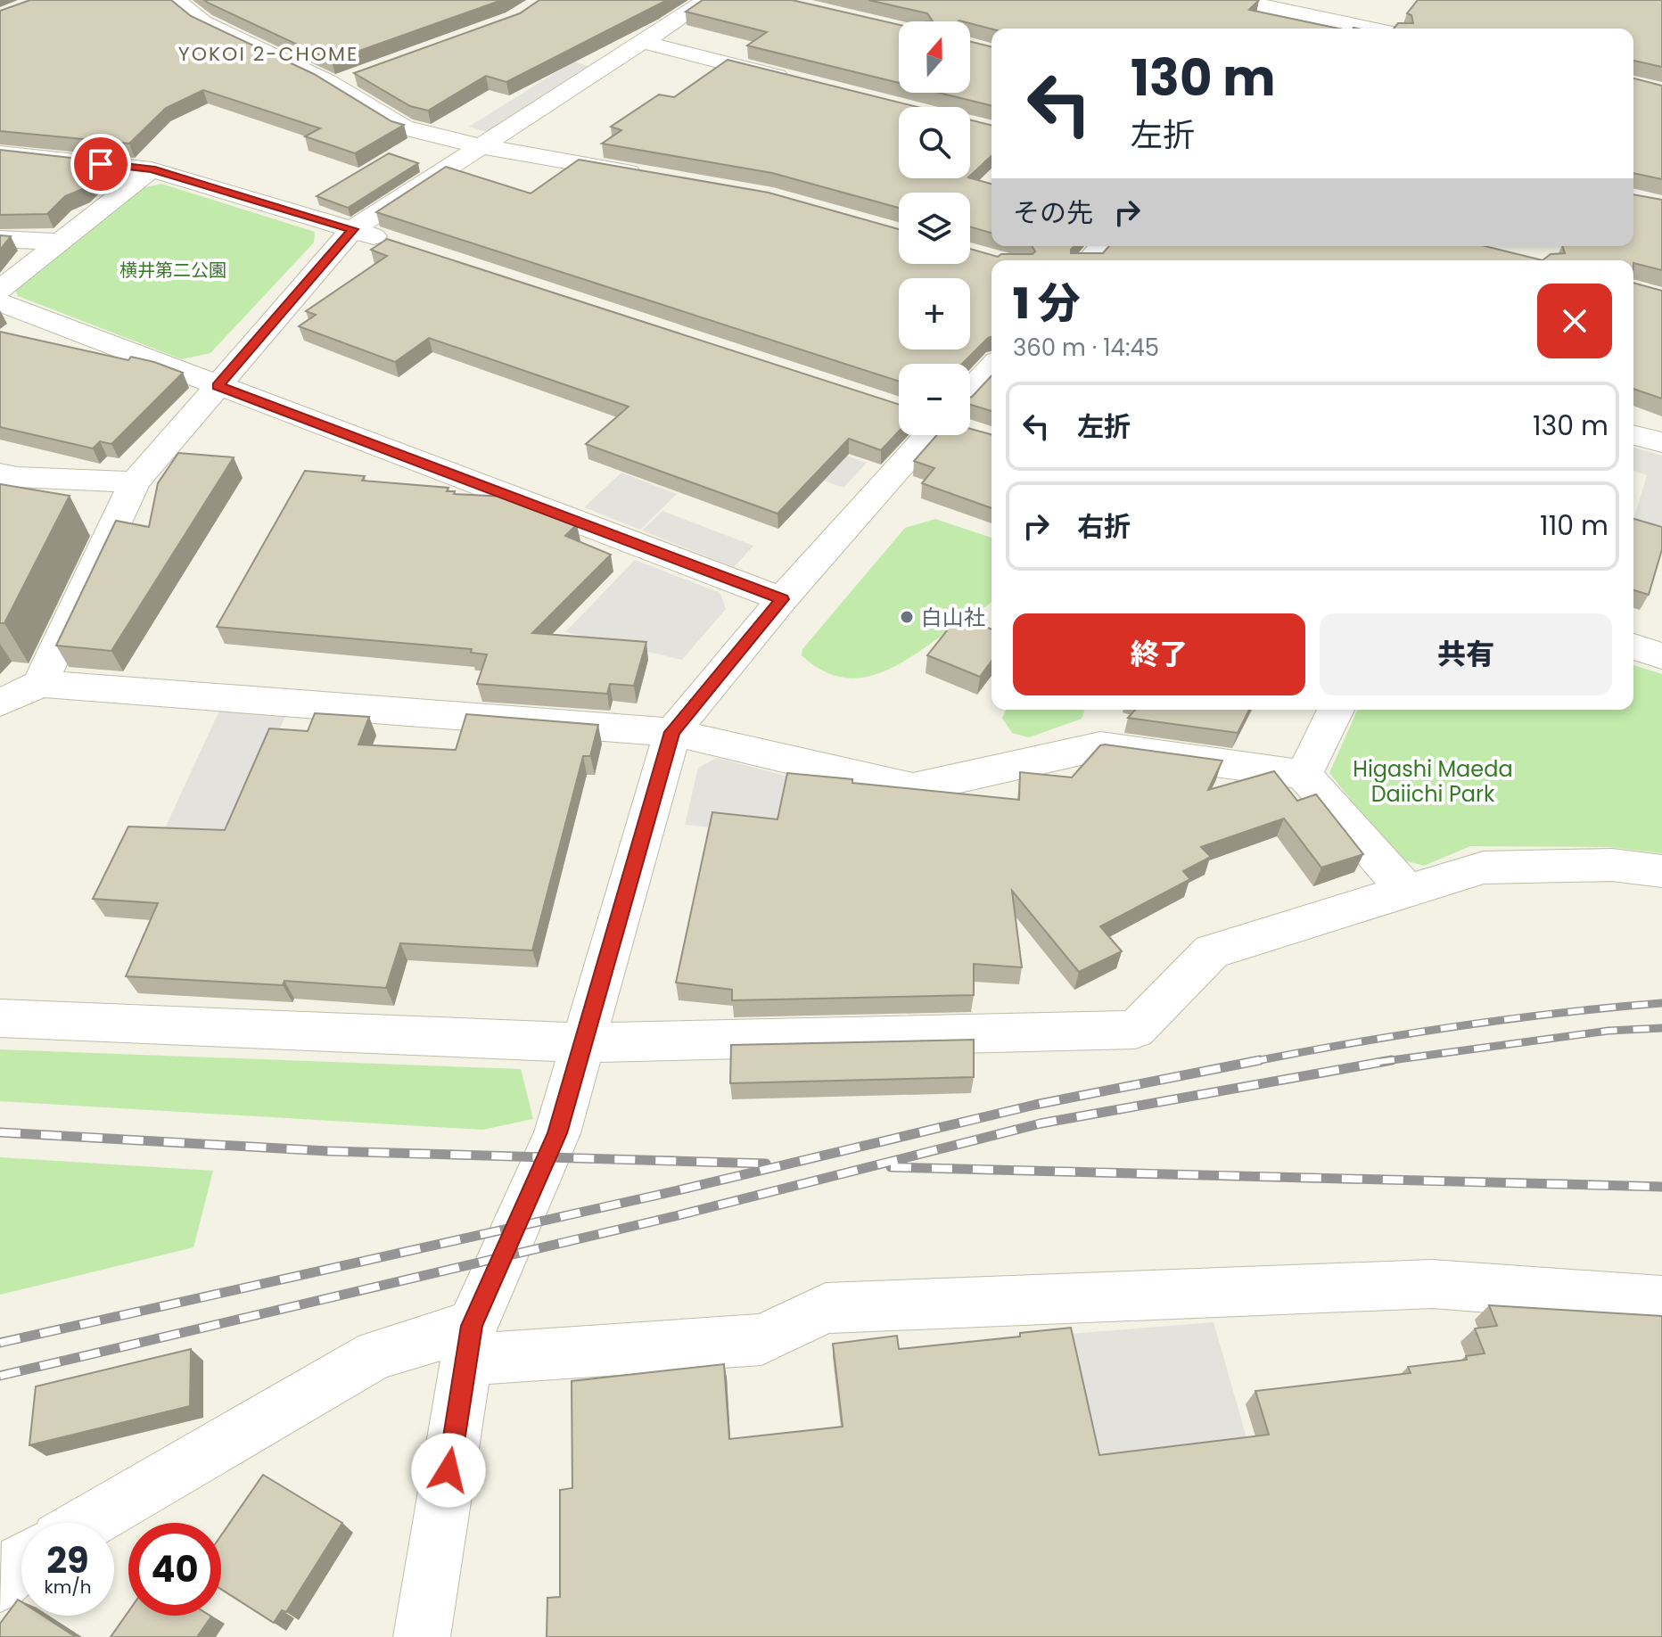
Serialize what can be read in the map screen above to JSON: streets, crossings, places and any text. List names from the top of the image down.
{
  "districts": ["YOKOI 2-CHOME"],
  "parks": ["横井第二公園", "Higashi Maeda Daiichi Park"],
  "places": ["白山社"],
  "north": "top",
  "page": {
    "map_buttons": ["+", "−"],
    "turn": ["130 m", "左折"],
    "then": "その先",
    "heading": ["1 分", "360 m · 14:45"],
    "list": [
      {
        "name": "左折",
        "value": "130 m"
      },
      {
        "name": "右折",
        "value": "110 m"
      }
    ],
    "buttons": ["終了", "共有"],
    "speed": "29 km/h",
    "limit": "40"
  }
}
